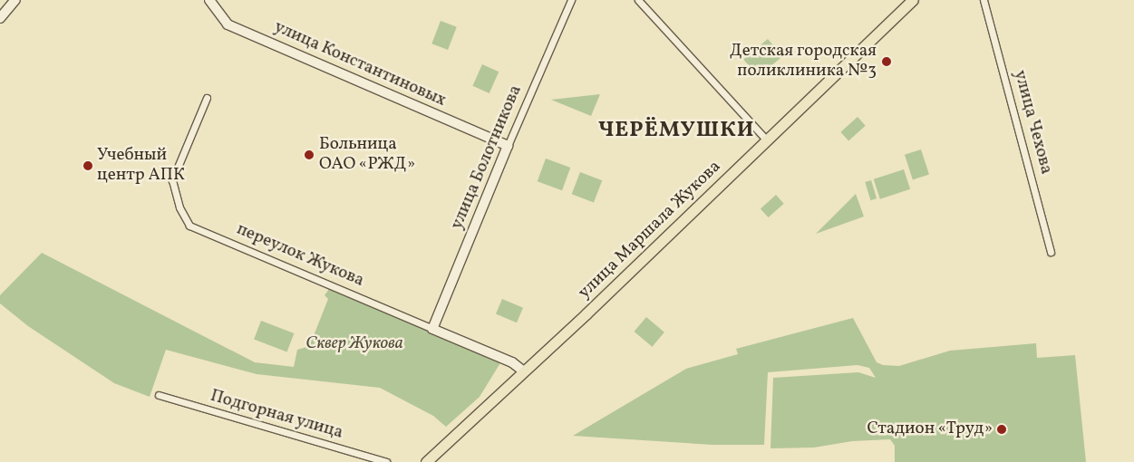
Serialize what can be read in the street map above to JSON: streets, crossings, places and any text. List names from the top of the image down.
{
  "streets": {
    "main road": ["улица Маршала Жукова"],
    "street": [
      "улица Константиновых",
      "улица Чехова",
      "улица Болотникова",
      "переулок Жукова",
      "Подгорная улица"
    ]
  },
  "crossings": [
    ["улица Константиновых", "улица Болотникова"],
    ["улица Болотникова", "переулок Жукова"],
    ["улица Маршала Жукова", "переулок Жукова"]
  ],
  "districts": ["ЧЕРЁМУШКИ"],
  "parks": ["Сквер Жукова"],
  "places": [
    "Детская городская поликлиника №3",
    "Больница ОАО «РЖД»",
    "Учебный центр АПК",
    "Стадион «Труд»"
  ]
}
